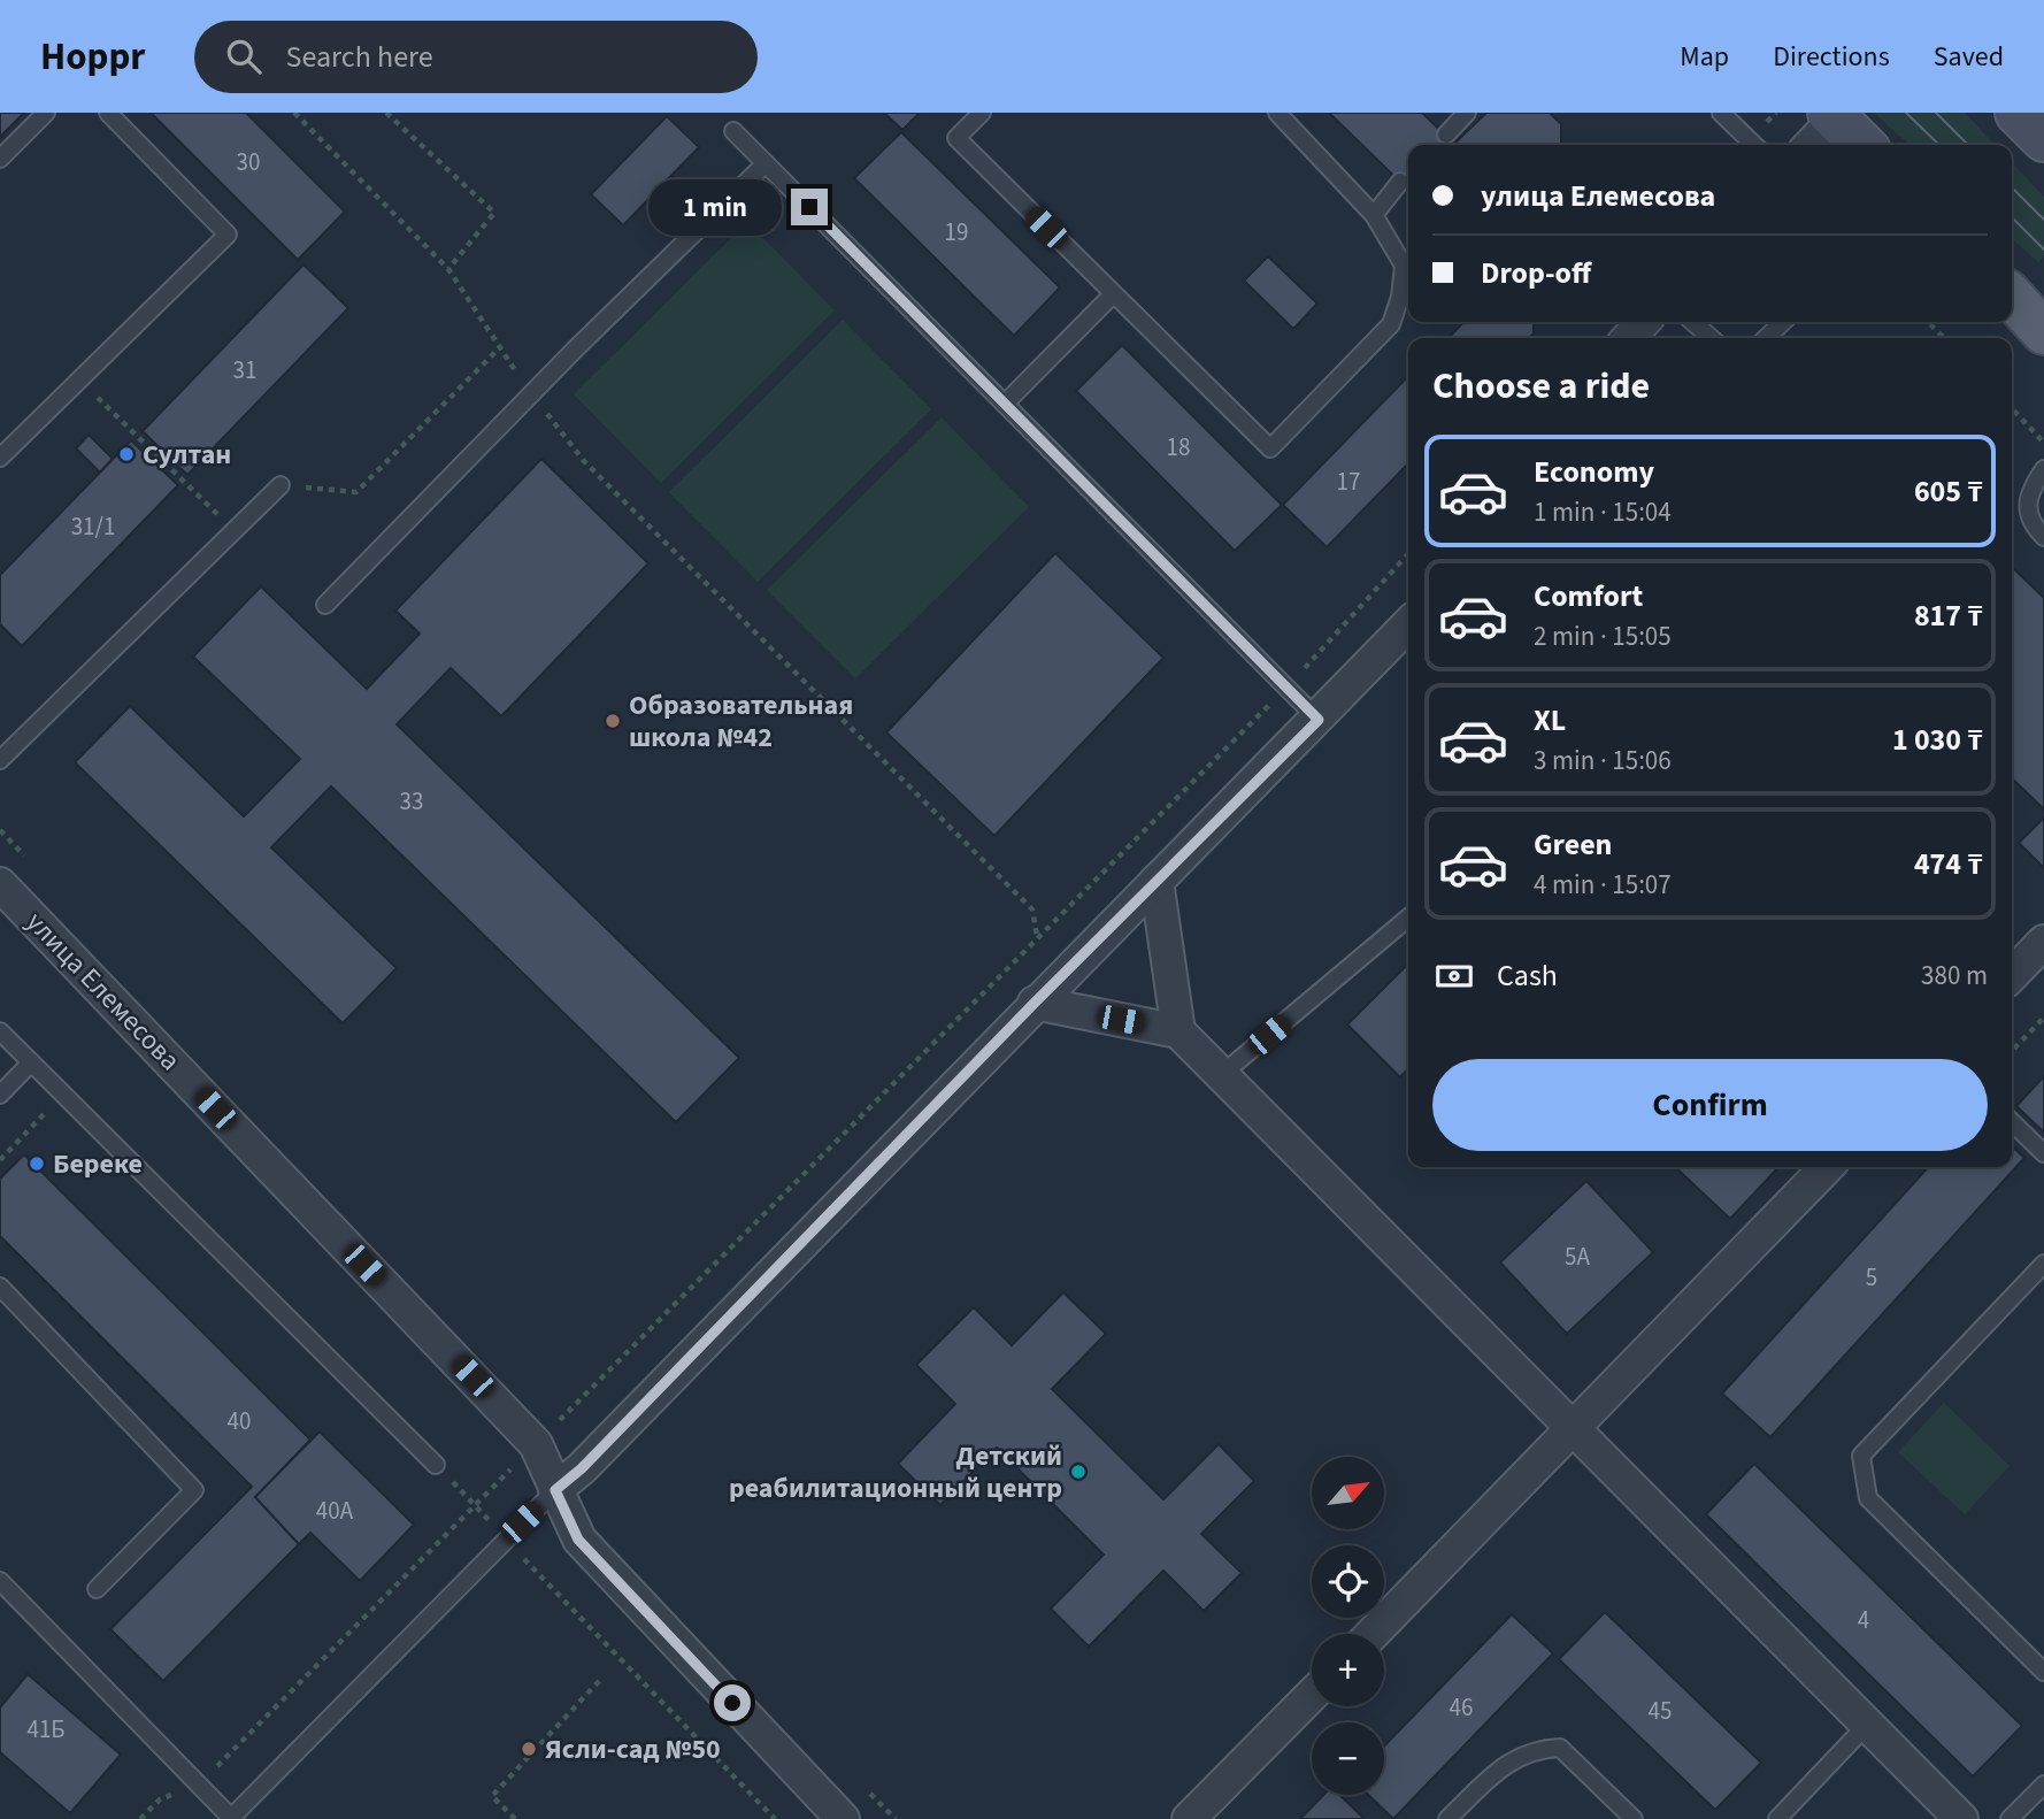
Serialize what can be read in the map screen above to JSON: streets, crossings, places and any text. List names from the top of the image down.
{
  "streets": {
    "street": ["улица Елемесова"]
  },
  "places": [
    "Султан",
    "Образовательная школа №42",
    "Береке",
    "Детский реабилитационный центр",
    "Ясли-сад №50"
  ],
  "house_numbers": [
    "30",
    "19",
    "31",
    "18",
    "17",
    "31/1",
    "33",
    "5А",
    "5",
    "40",
    "40А",
    "4",
    "46",
    "45",
    "41Б"
  ],
  "north": "top right",
  "page": {
    "header": "Hoppr",
    "search": "Search here",
    "nav": ["Map", "Directions", "Saved"],
    "banner": ["улица Елемесова", "Drop-off"],
    "bubble": "1 min",
    "heading": "Choose a ride",
    "list": [
      {
        "name": "Economy",
        "note": "1 min · 15:04",
        "value": "605 ₸"
      },
      {
        "name": "Comfort",
        "note": "2 min · 15:05",
        "value": "817 ₸"
      },
      {
        "name": "XL",
        "note": "3 min · 15:06",
        "value": "1 030 ₸"
      },
      {
        "name": "Green",
        "note": "4 min · 15:07",
        "value": "474 ₸"
      }
    ],
    "pay": ["Cash", "380 m"],
    "buttons": "Confirm",
    "map_buttons": ["+", "−"]
  }
}
